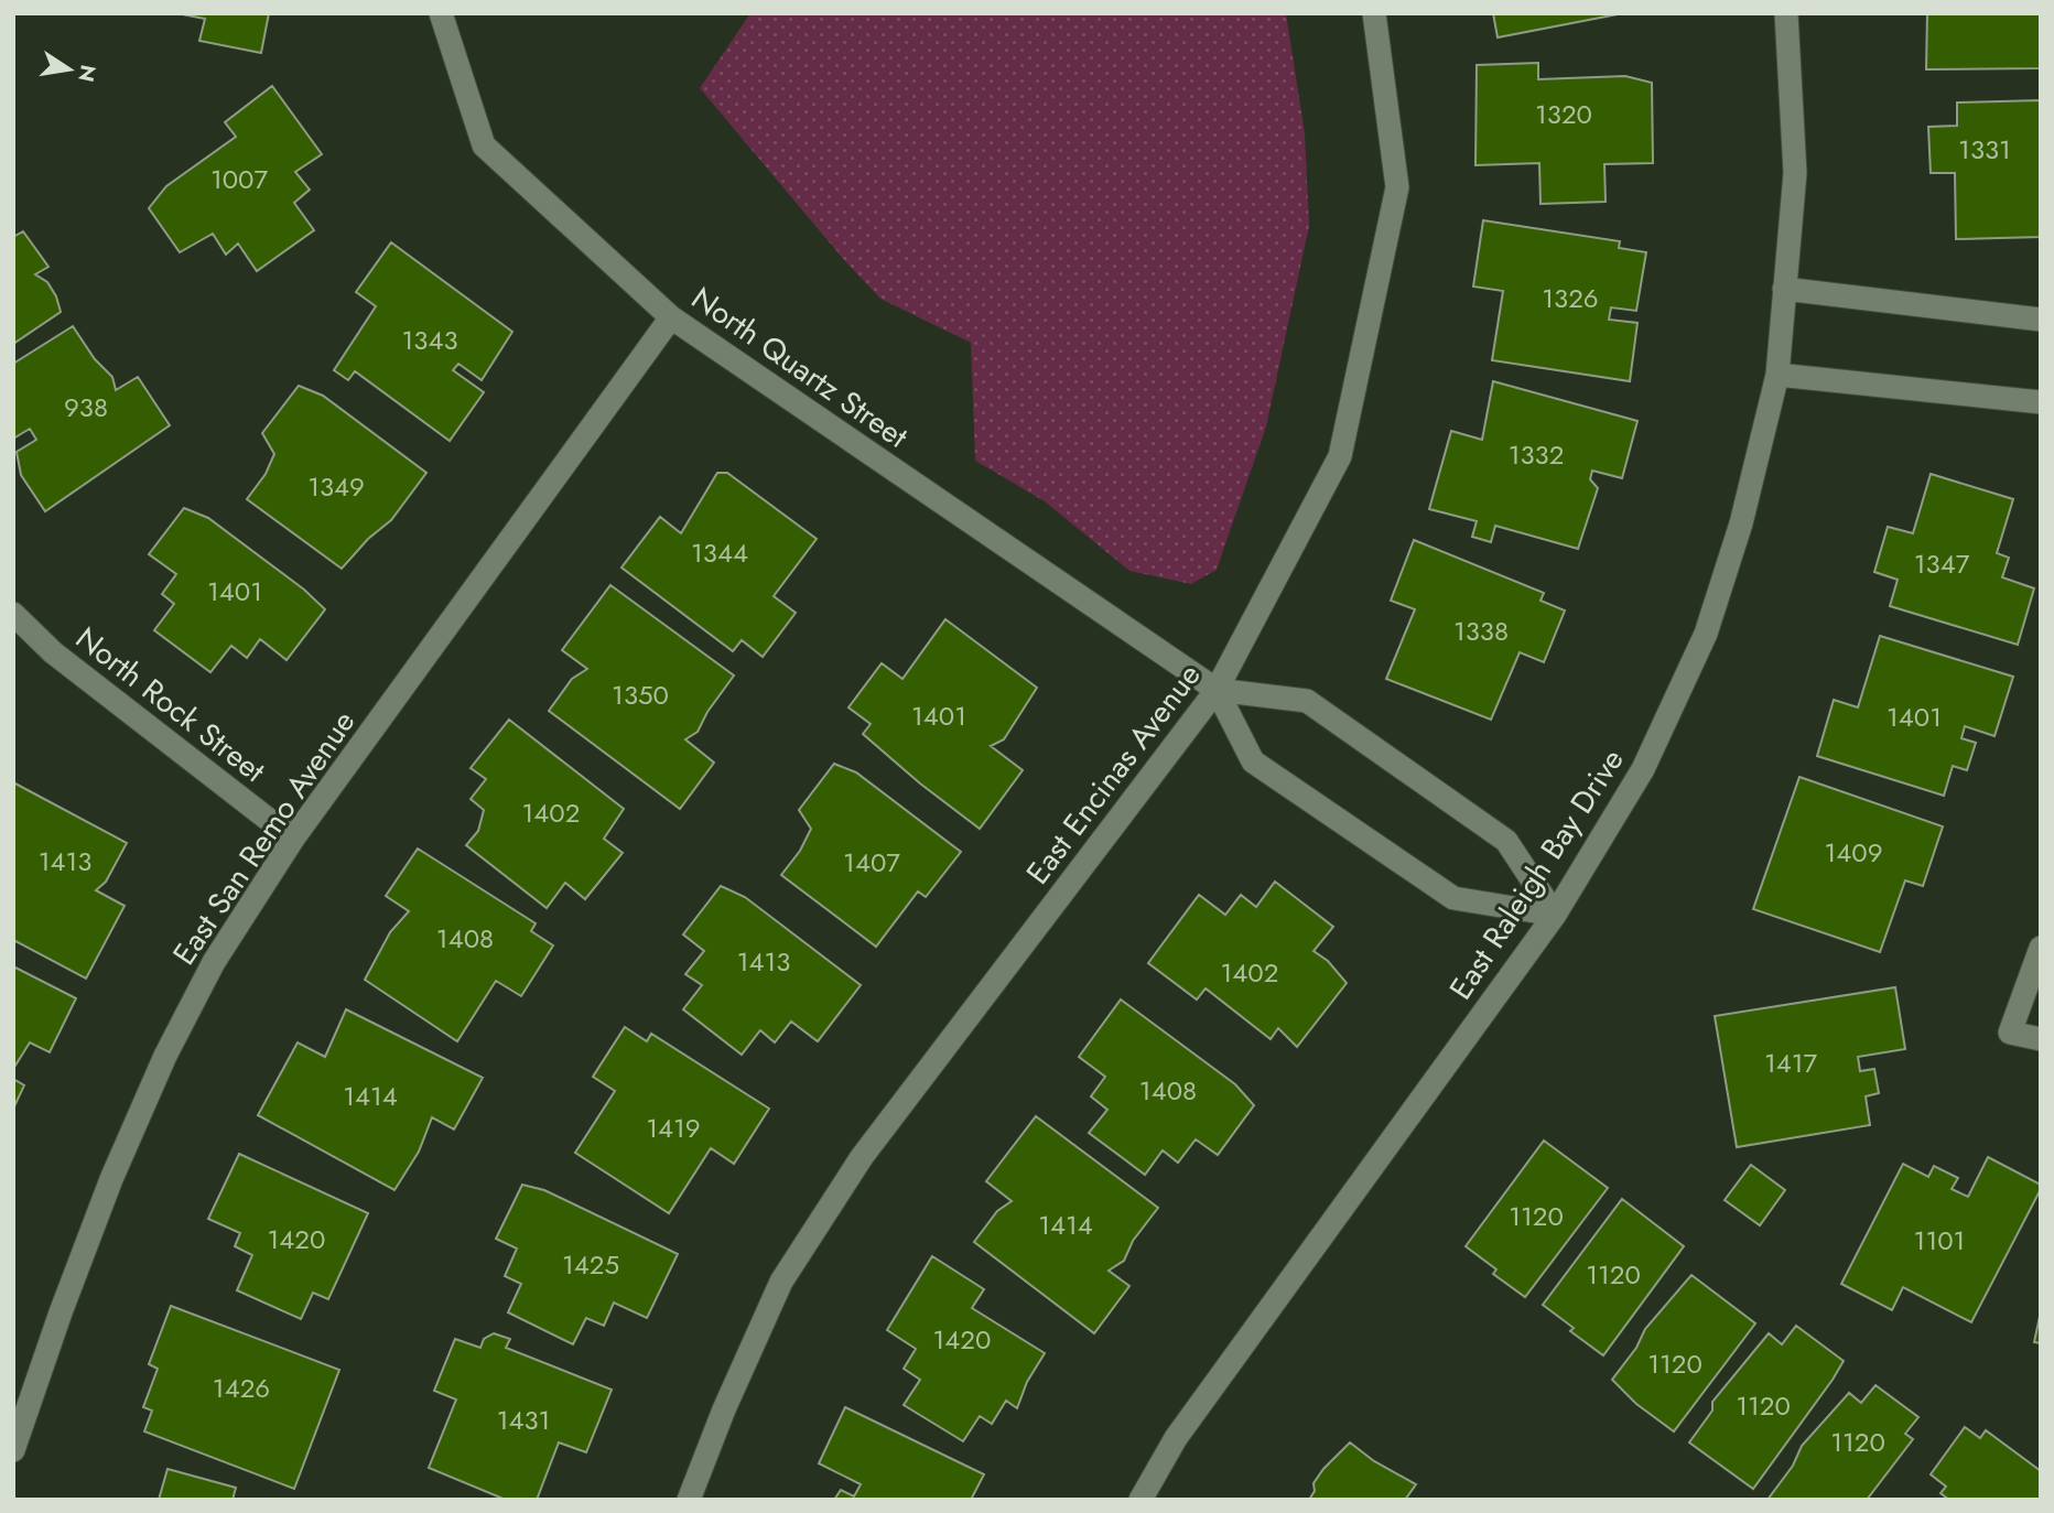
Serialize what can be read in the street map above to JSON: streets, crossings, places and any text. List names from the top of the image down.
{
  "streets": {
    "street": [
      "North Quartz Street",
      "North Rock Street",
      "East Encinas Avenue",
      "East San Remo Avenue",
      "East Raleigh Bay Drive"
    ]
  },
  "crossings": [
    ["North Quartz Street", "East Encinas Avenue"],
    ["North Quartz Street", "East San Remo Avenue"],
    ["North Quartz Street", "East Raleigh Bay Drive"],
    ["North Rock Street", "East San Remo Avenue"]
  ],
  "house_numbers": [
    "1320",
    "1331",
    "1007",
    "1326",
    "1343",
    "938",
    "1332",
    "1349",
    "1344",
    "1347",
    "1401",
    "1338",
    "1350",
    "1401",
    "1401",
    "1402",
    "1409",
    "1413",
    "1407",
    "1408",
    "1413",
    "1402",
    "1417",
    "1408",
    "1414",
    "1419",
    "1120",
    "1414",
    "1420",
    "1101",
    "1425",
    "1120",
    "1420",
    "1120",
    "1426",
    "1120",
    "1431",
    "1120"
  ],
  "north": "right"
}
